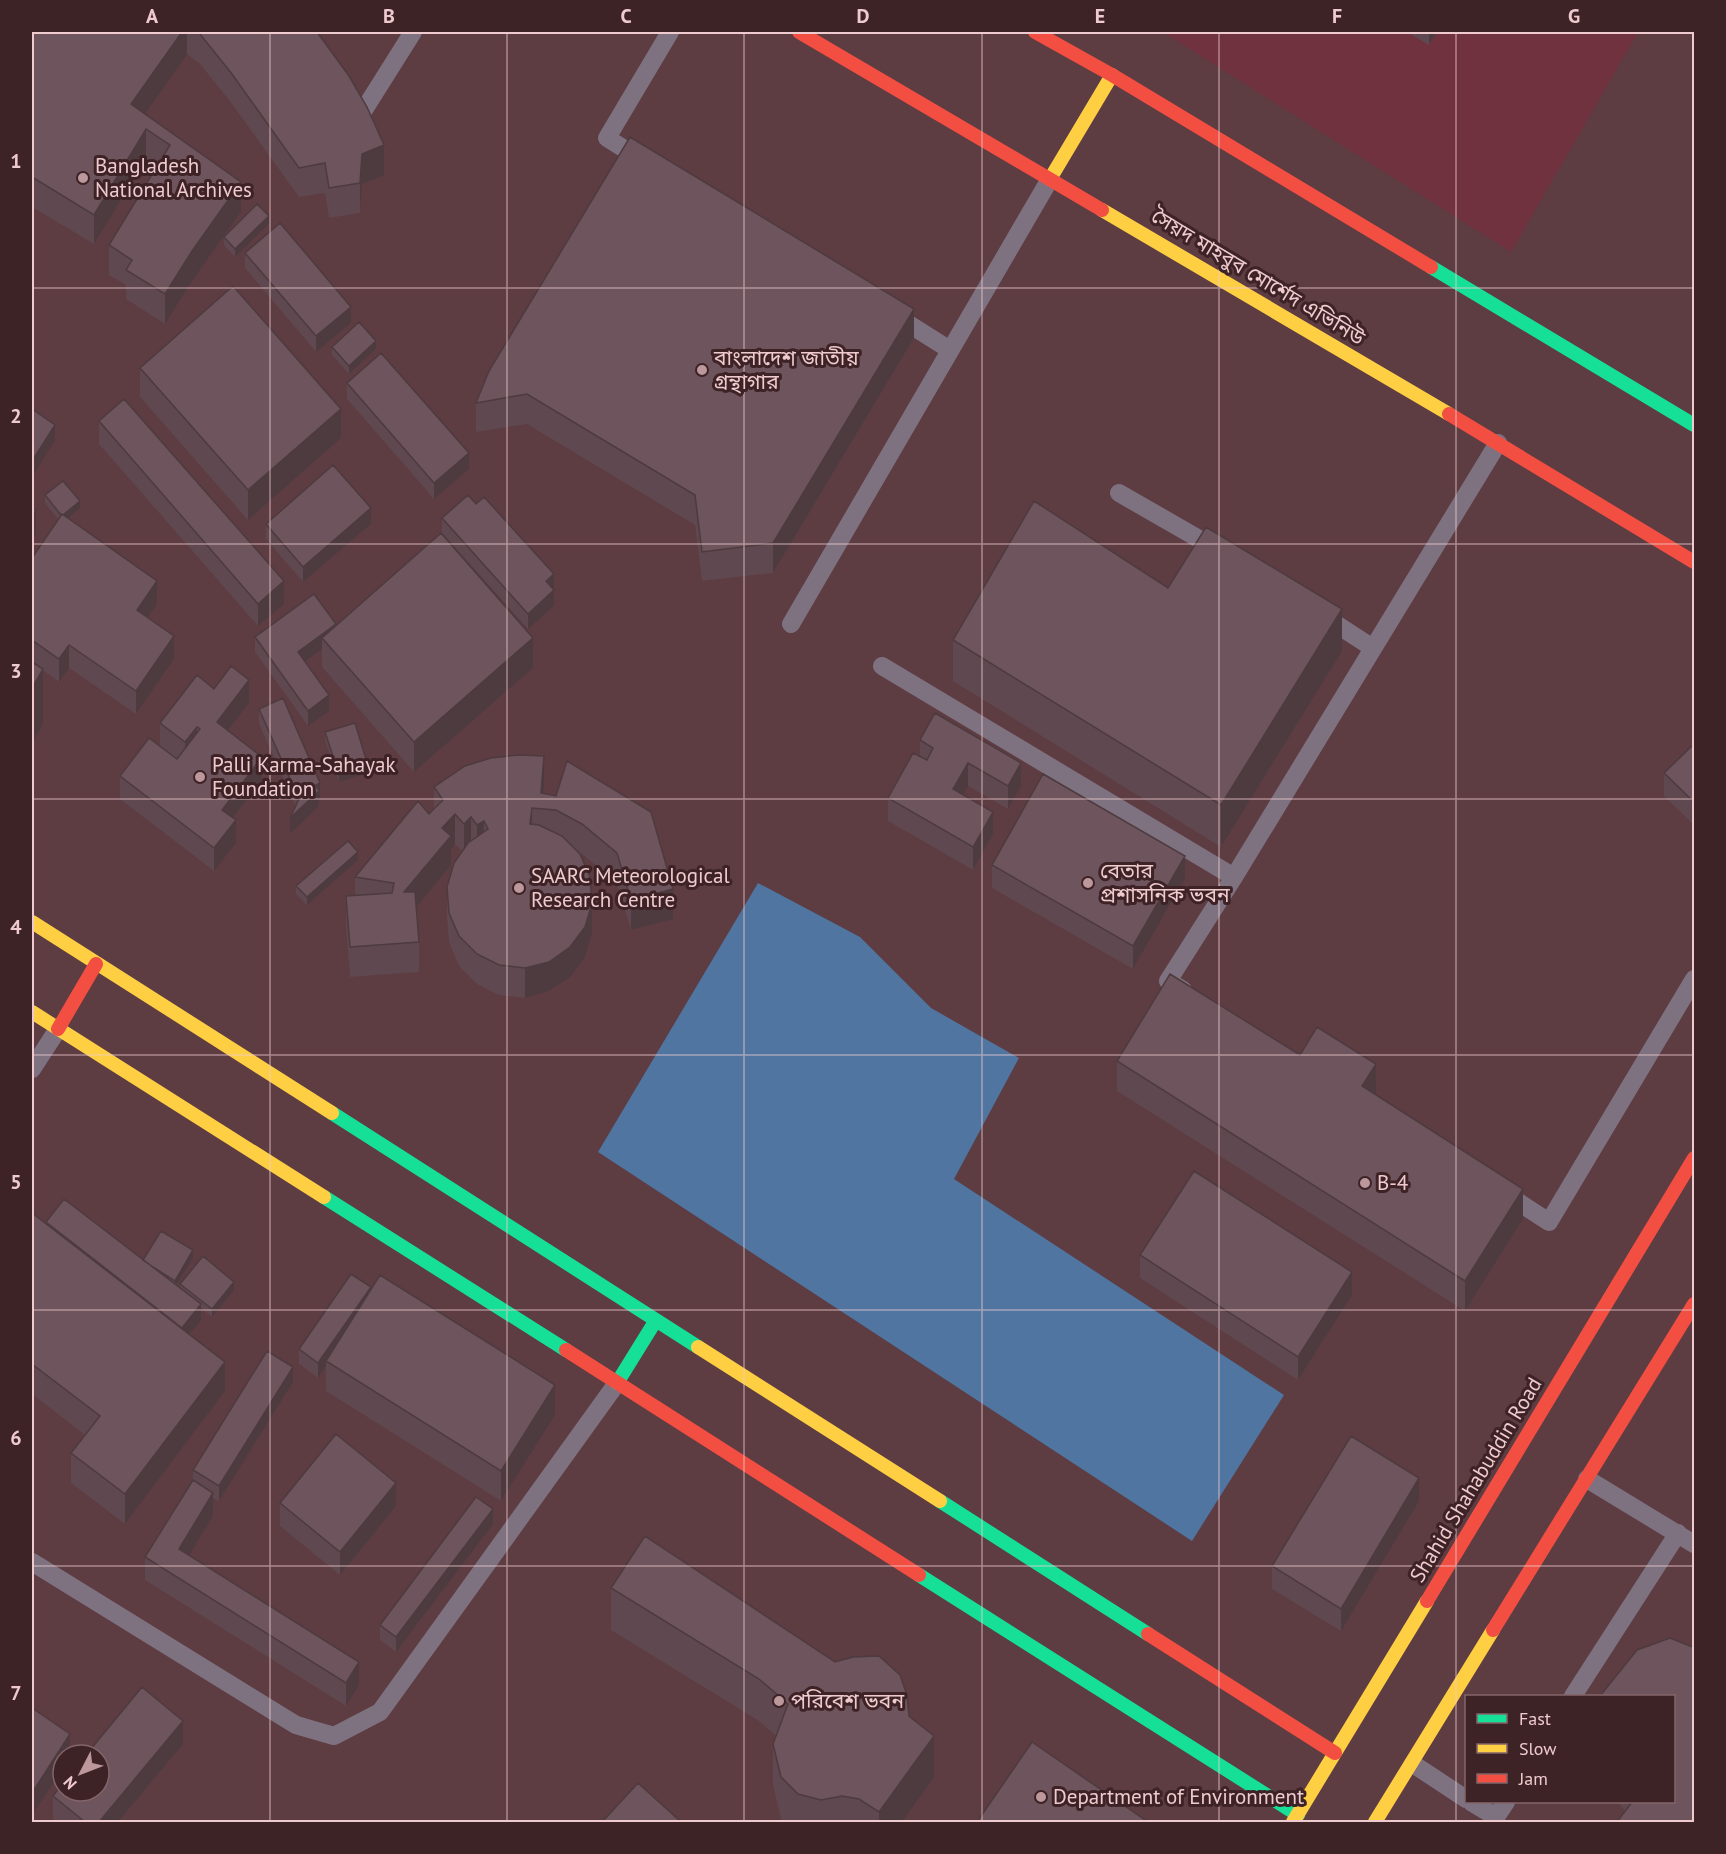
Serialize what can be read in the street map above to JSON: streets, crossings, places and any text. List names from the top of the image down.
{
  "streets": {
    "street": ["সৈয়দ মাহবুব মোর্শেদ এভিনিউ", "Shahid Shahabuddin Road"]
  },
  "places": [
    "Bangladesh National Archives",
    "বাংলাদেশ জাতীয় গ্রন্থাগার",
    "Palli Karma-Sahayak Foundation",
    "বেতার প্রশাসনিক ভবন",
    "SAARC Meteorological Research Centre",
    "B-4",
    "পরিবেশ ভবন",
    "Department of Environment"
  ],
  "legend": ["Fast", "Slow", "Jam"],
  "north": "bottom left",
  "grid": {
    "columns": [
      "A",
      "B",
      "C",
      "D",
      "E",
      "F",
      "G"
    ],
    "rows": [
      "1",
      "2",
      "3",
      "4",
      "5",
      "6",
      "7"
    ]
  }
}
